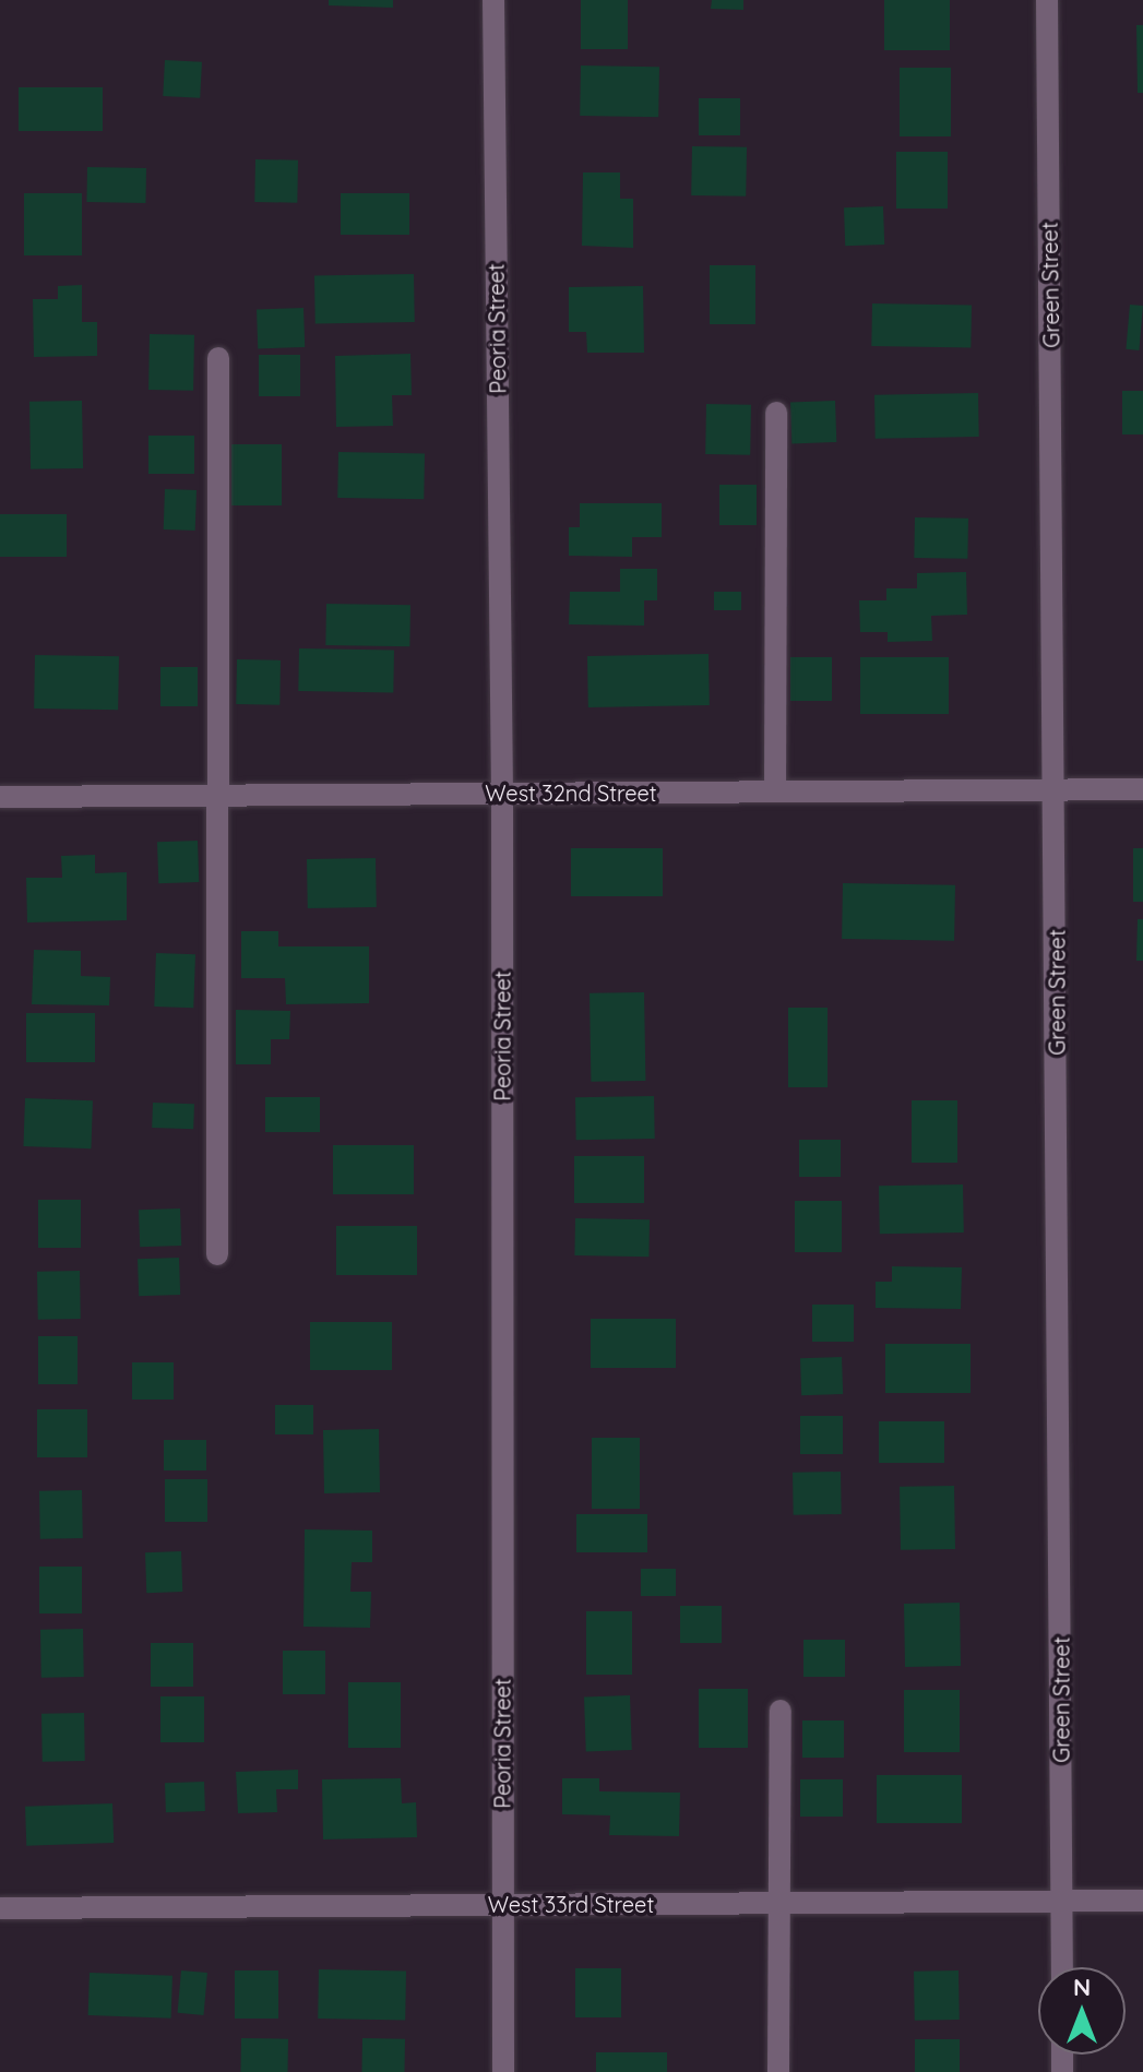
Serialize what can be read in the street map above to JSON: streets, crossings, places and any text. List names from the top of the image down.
{
  "streets": {
    "street": [
      "Green Street",
      "Peoria Street",
      "West 32nd Street",
      "West 33rd Street"
    ]
  },
  "crossings": [
    ["Green Street", "West 32nd Street"],
    ["Green Street", "West 33rd Street"],
    ["Peoria Street", "West 32nd Street"],
    ["Peoria Street", "West 33rd Street"]
  ],
  "north": "top"
}
